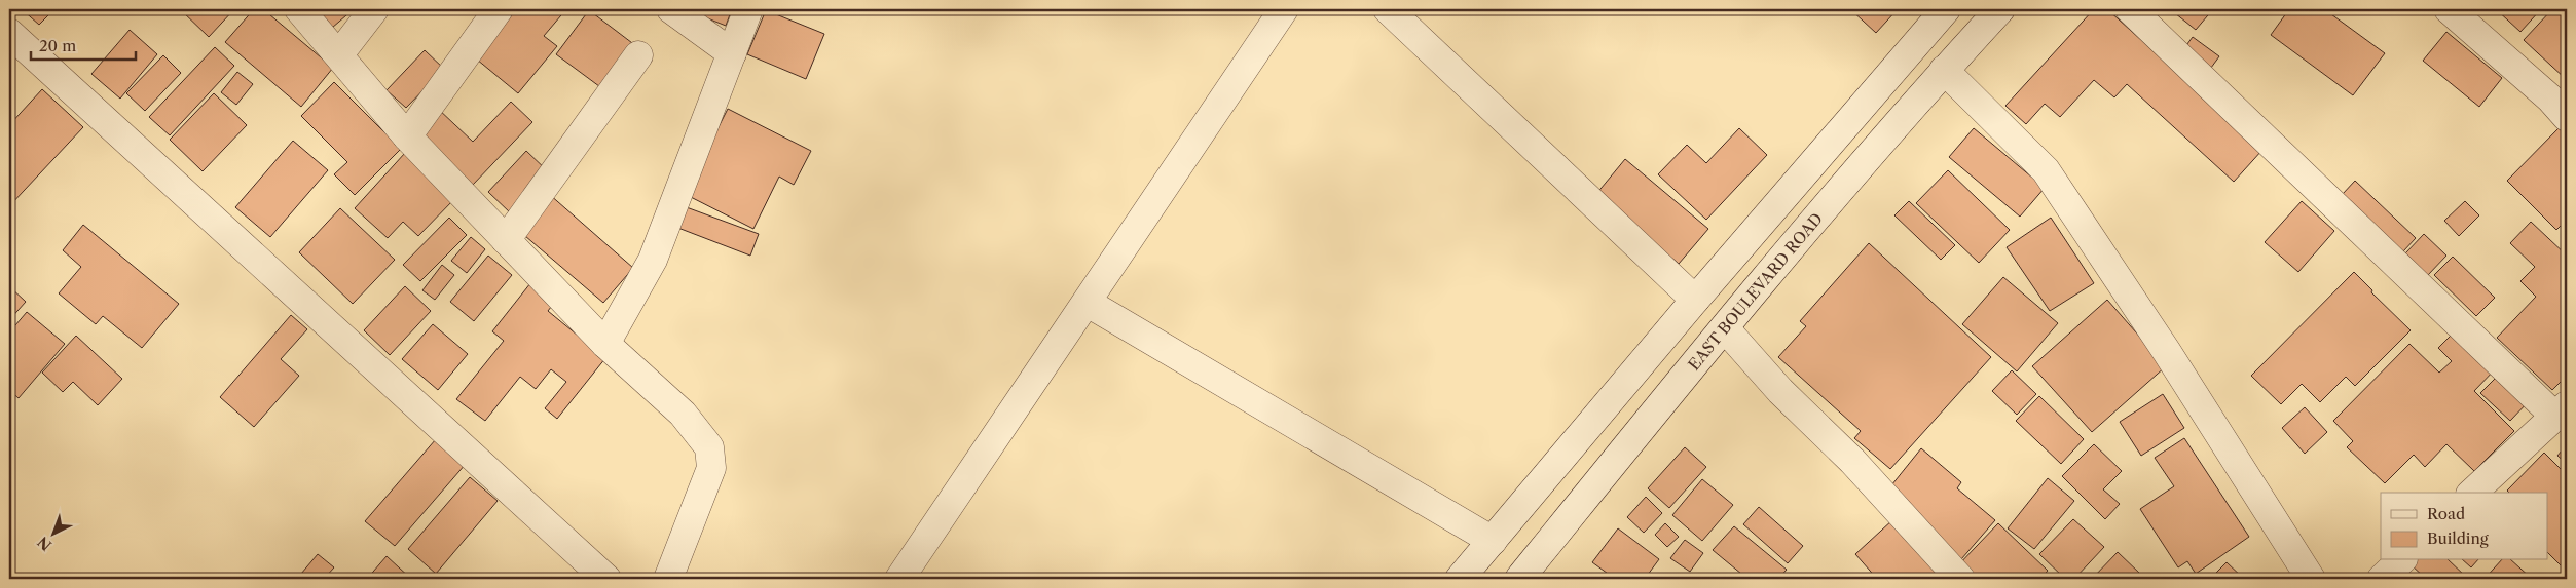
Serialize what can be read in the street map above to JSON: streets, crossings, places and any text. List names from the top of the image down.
{
  "streets": {
    "street": ["EAST BOULEVARD ROAD"]
  },
  "legend": ["Road", "Building"],
  "scale_bar": "20 m",
  "north": "bottom left"
}
